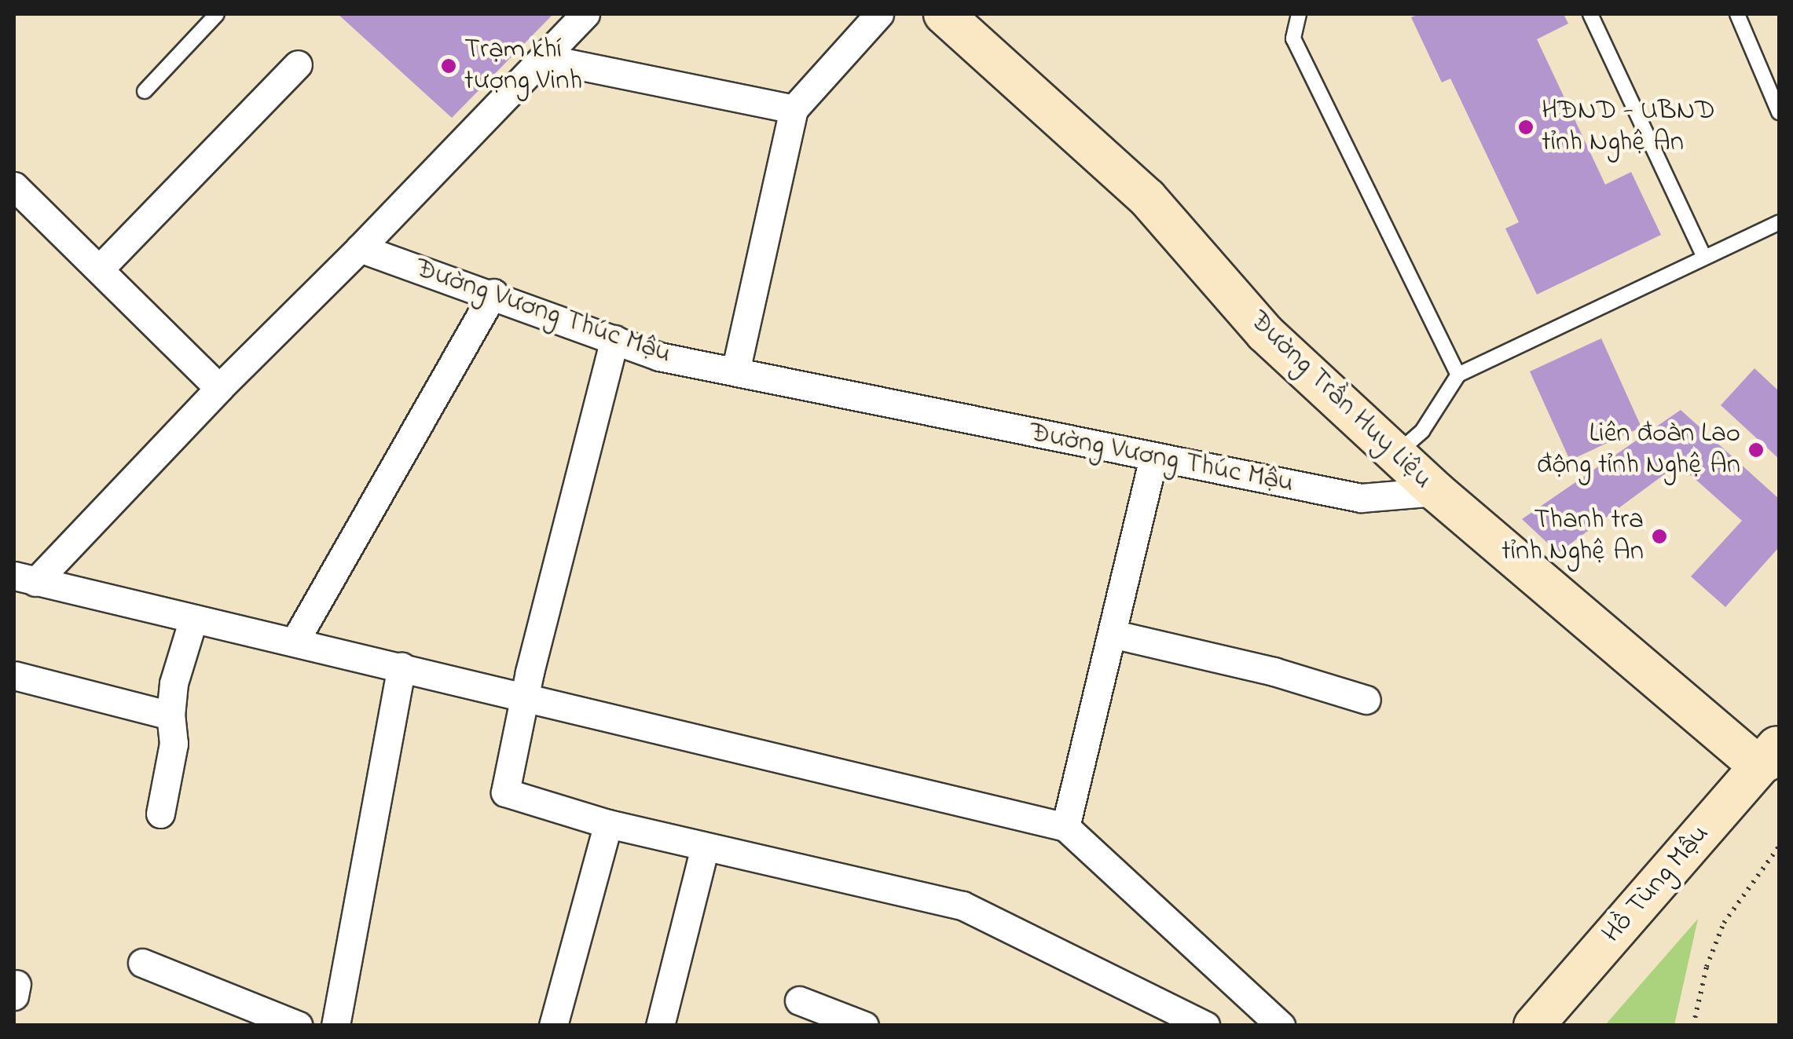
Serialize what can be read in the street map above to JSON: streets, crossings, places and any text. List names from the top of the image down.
{
  "streets": {
    "street": ["Đường Vương Thúc Mậu", "Đường Trần Huy Liệu", "Hồ Tùng Mậu"]
  },
  "crossings": [
    ["Đường Vương Thúc Mậu", "Đường Trần Huy Liệu"],
    ["Đường Trần Huy Liệu", "Hồ Tùng Mậu"]
  ],
  "places": [
    "Trạm khí tượng Vinh",
    "HĐND - UBND tỉnh Nghệ An",
    "Liên đoàn Lao động tỉnh Nghệ An",
    "Thanh tra tỉnh Nghệ An"
  ]
}
